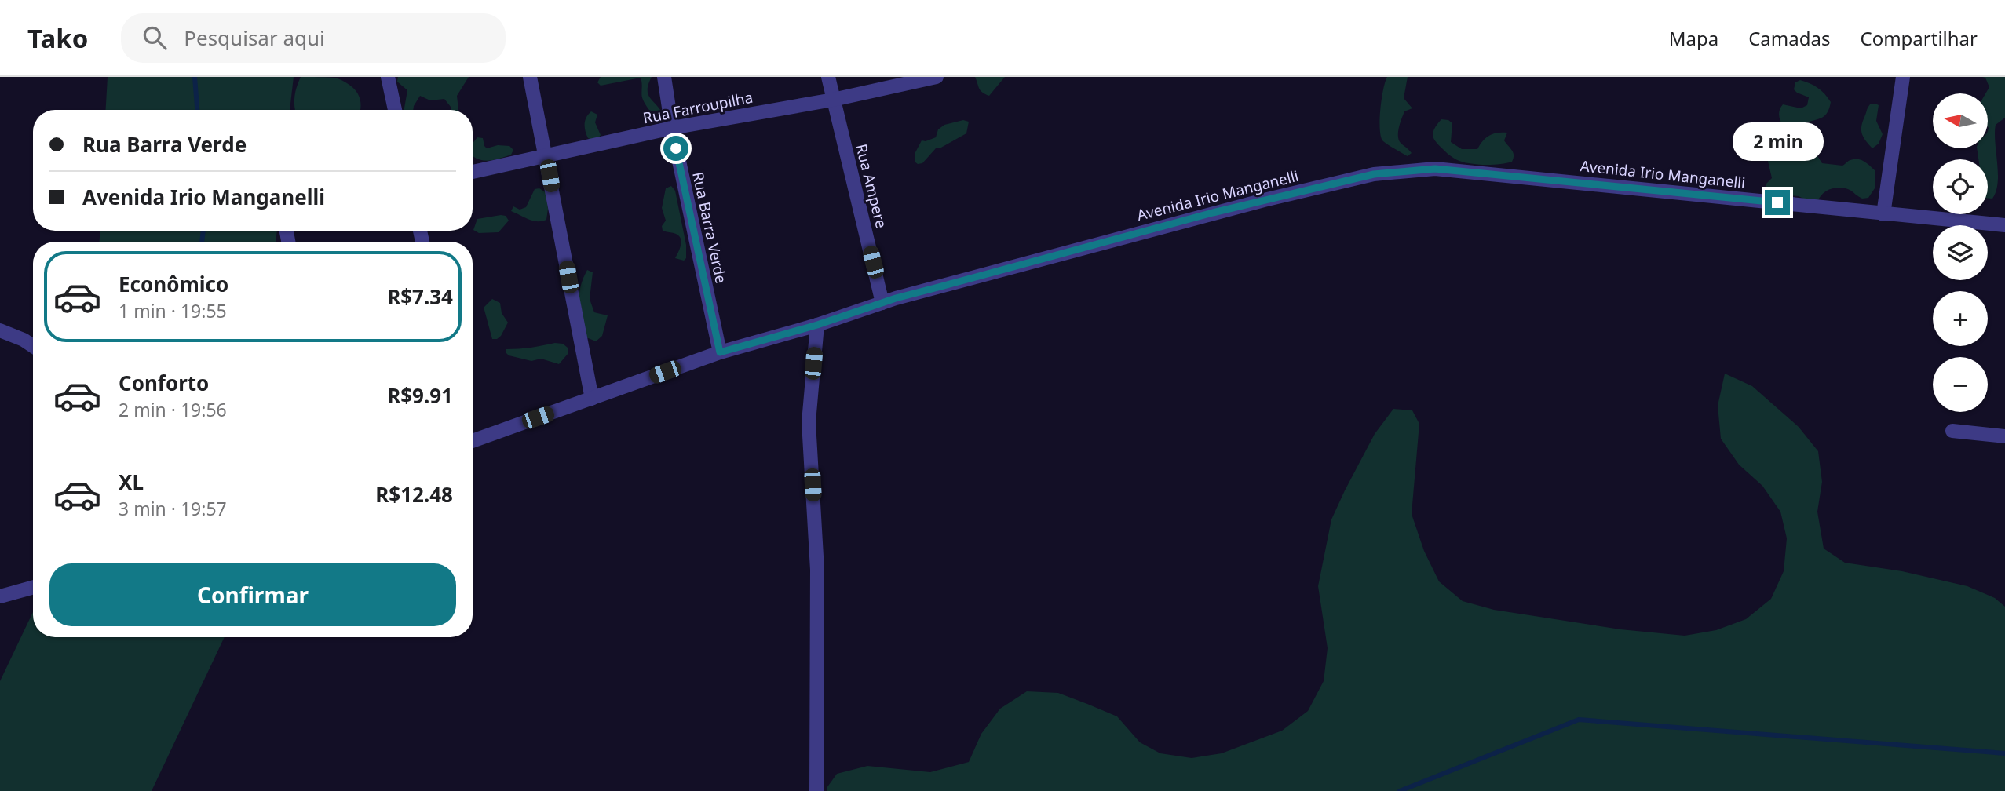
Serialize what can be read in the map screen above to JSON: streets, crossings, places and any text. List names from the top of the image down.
{
  "streets": {
    "street": [
      "Rua Farroupilha",
      "Avenida Irio Manganelli",
      "Rua Ampere",
      "Rua Barra Verde"
    ]
  },
  "crossings": [
    ["Rua Farroupilha", "Rua Ampere"],
    ["Rua Farroupilha", "Rua Barra Verde"],
    ["Avenida Irio Manganelli", "Rua Ampere"],
    ["Avenida Irio Manganelli", "Rua Barra Verde"]
  ],
  "north": "left",
  "page": {
    "header": "Tako",
    "search": "Pesquisar aqui",
    "nav": ["Mapa", "Camadas", "Compartilhar"],
    "map_buttons": ["+", "−"],
    "banner": ["Rua Barra Verde", "Avenida Irio Manganelli"],
    "bubble": "2 min",
    "list": [
      {
        "name": "Econômico",
        "note": "1 min · 19:55",
        "value": "R$7.34"
      },
      {
        "name": "Conforto",
        "note": "2 min · 19:56",
        "value": "R$9.91"
      },
      {
        "name": "XL",
        "note": "3 min · 19:57",
        "value": "R$12.48"
      }
    ],
    "buttons": "Confirmar"
  }
}
